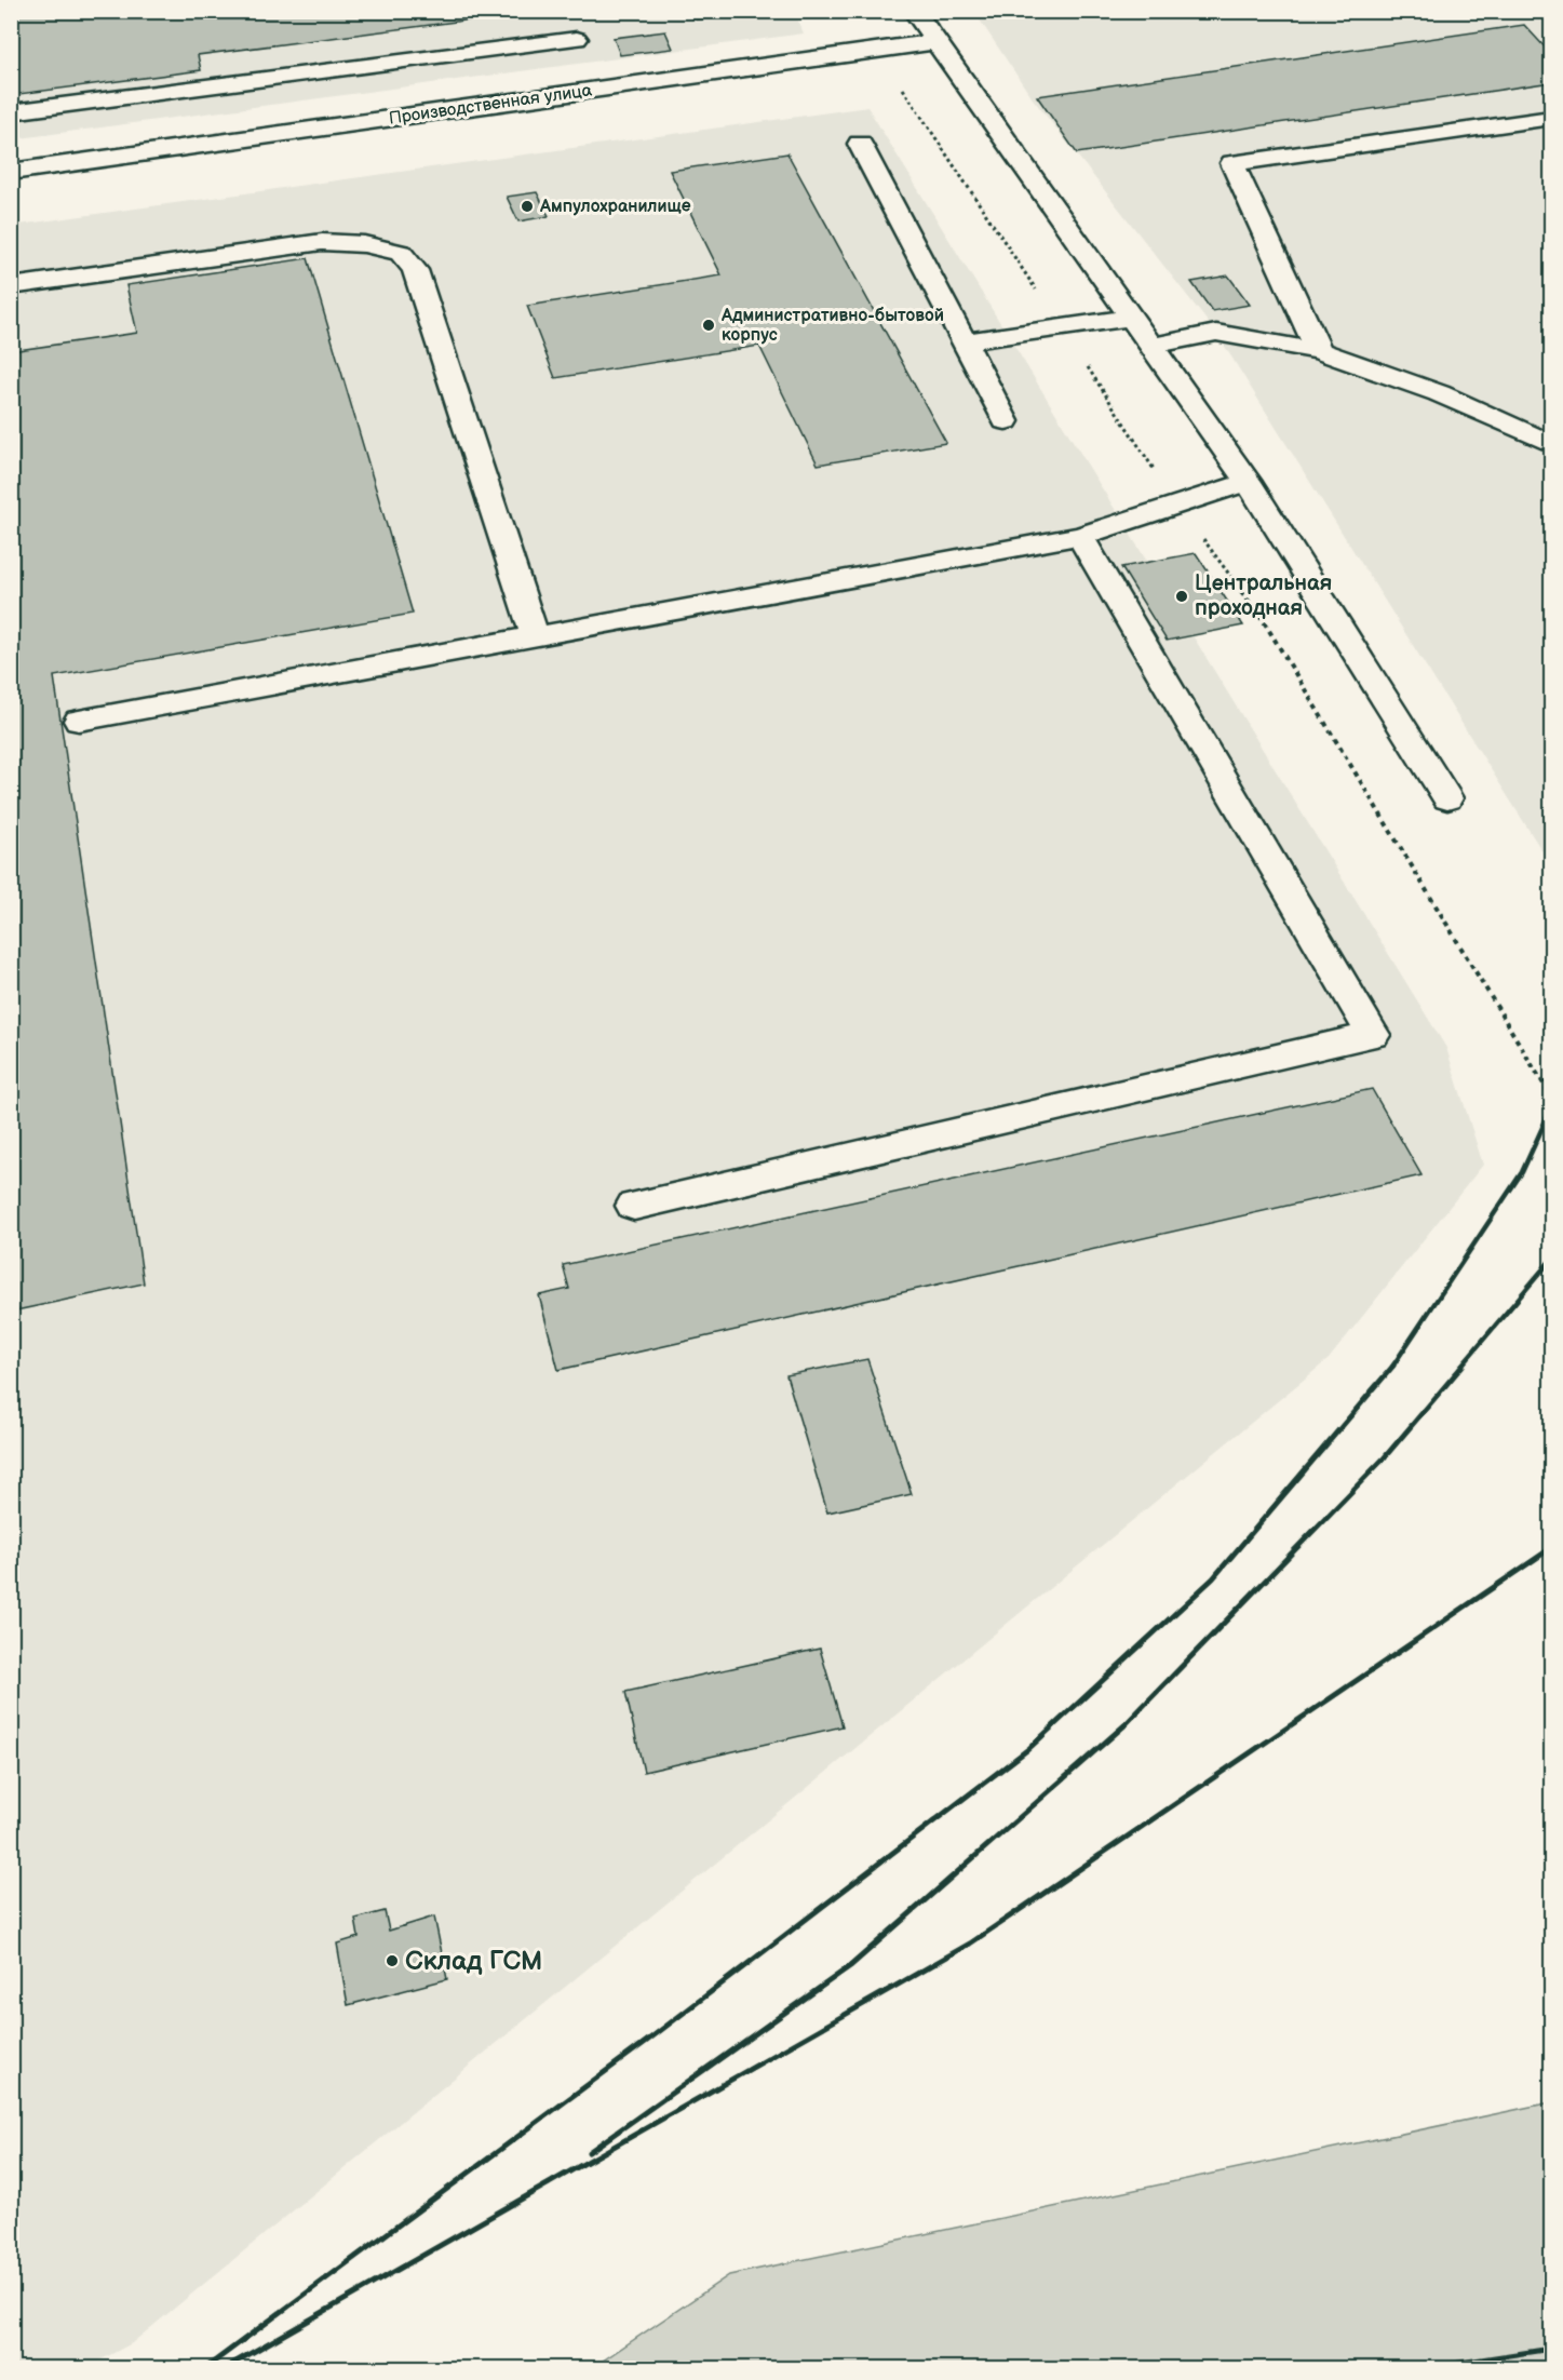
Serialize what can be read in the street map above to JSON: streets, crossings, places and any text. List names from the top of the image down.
{
  "streets": {
    "street": ["Производственная улица"]
  },
  "places": [
    "Ампулохранилище",
    "Административно-бытовой корпус",
    "Центральная проходная",
    "Склад ГСМ"
  ]
}
